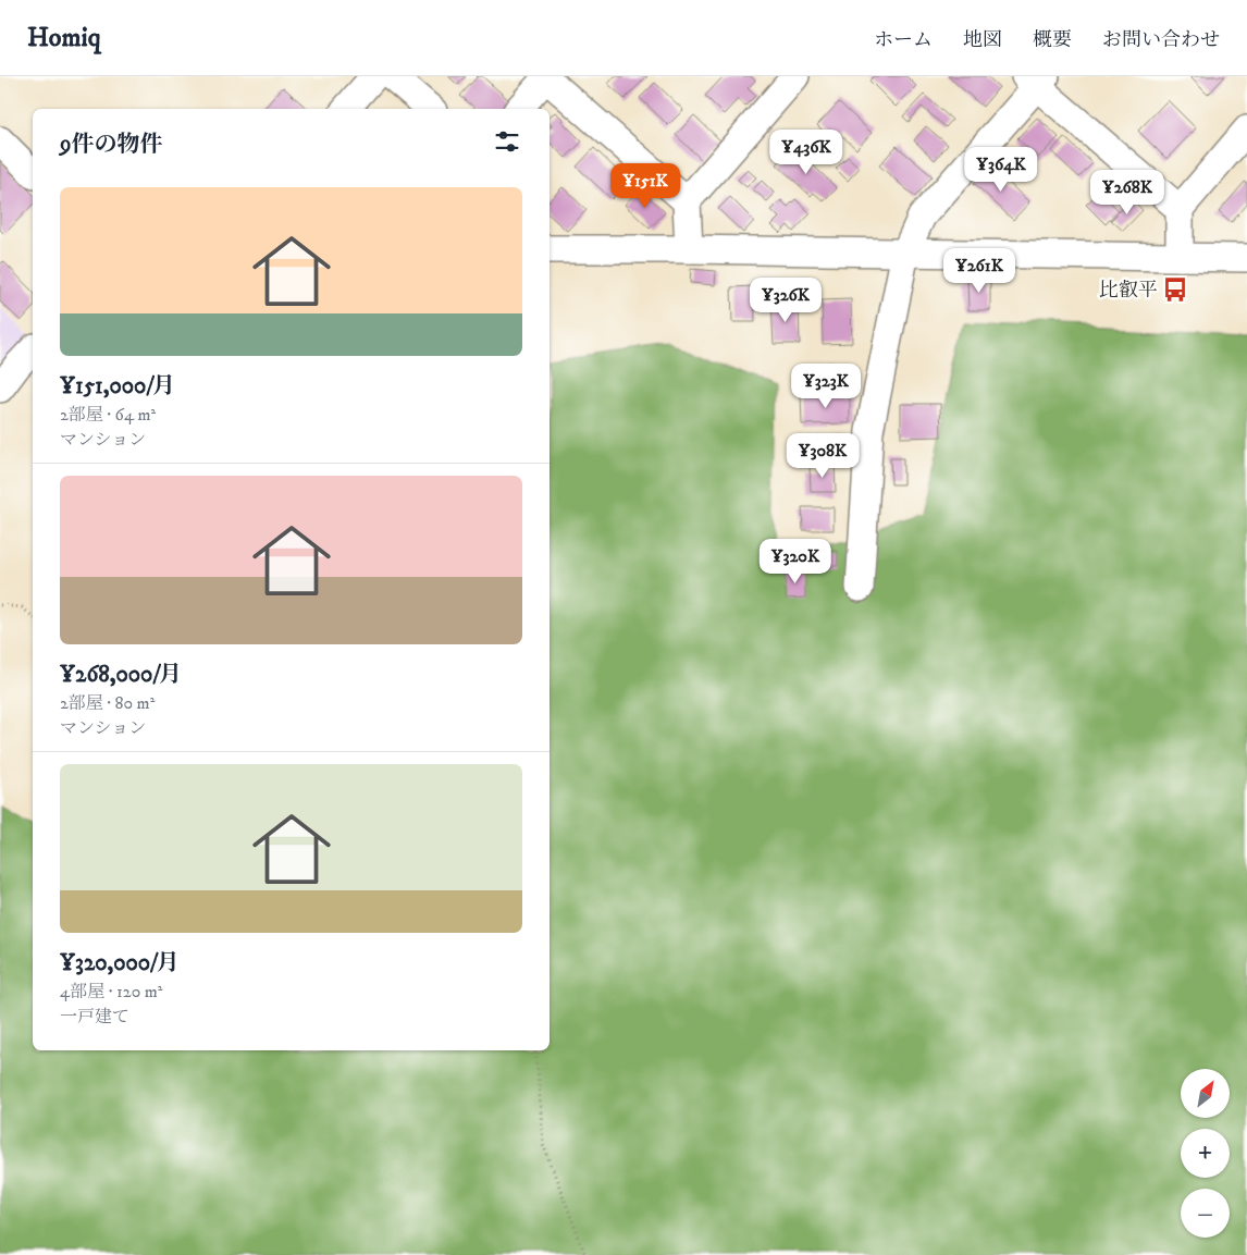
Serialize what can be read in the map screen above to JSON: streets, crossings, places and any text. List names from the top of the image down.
{
  "places": {
    "bus stop": ["比叡平"]
  },
  "north": "top right",
  "page": {
    "header": "Homiq",
    "nav": [
      "ホーム",
      "地図",
      "概要",
      "お問い合わせ"
    ],
    "heading": "9件の物件",
    "price": [
      "¥436K",
      "¥364K",
      "¥151K",
      "¥268K",
      "¥261K",
      "¥326K",
      "¥323K",
      "¥308K",
      "¥320K"
    ],
    "list": [
      {
        "name": "¥151,000/月",
        "note": "2部屋 · 64 m² · マンション"
      },
      {
        "name": "¥268,000/月",
        "note": "2部屋 · 80 m² · マンション"
      },
      {
        "name": "¥320,000/月",
        "note": "4部屋 · 120 m² · 一戸建て"
      }
    ],
    "map_buttons": ["+", "−"]
  }
}
